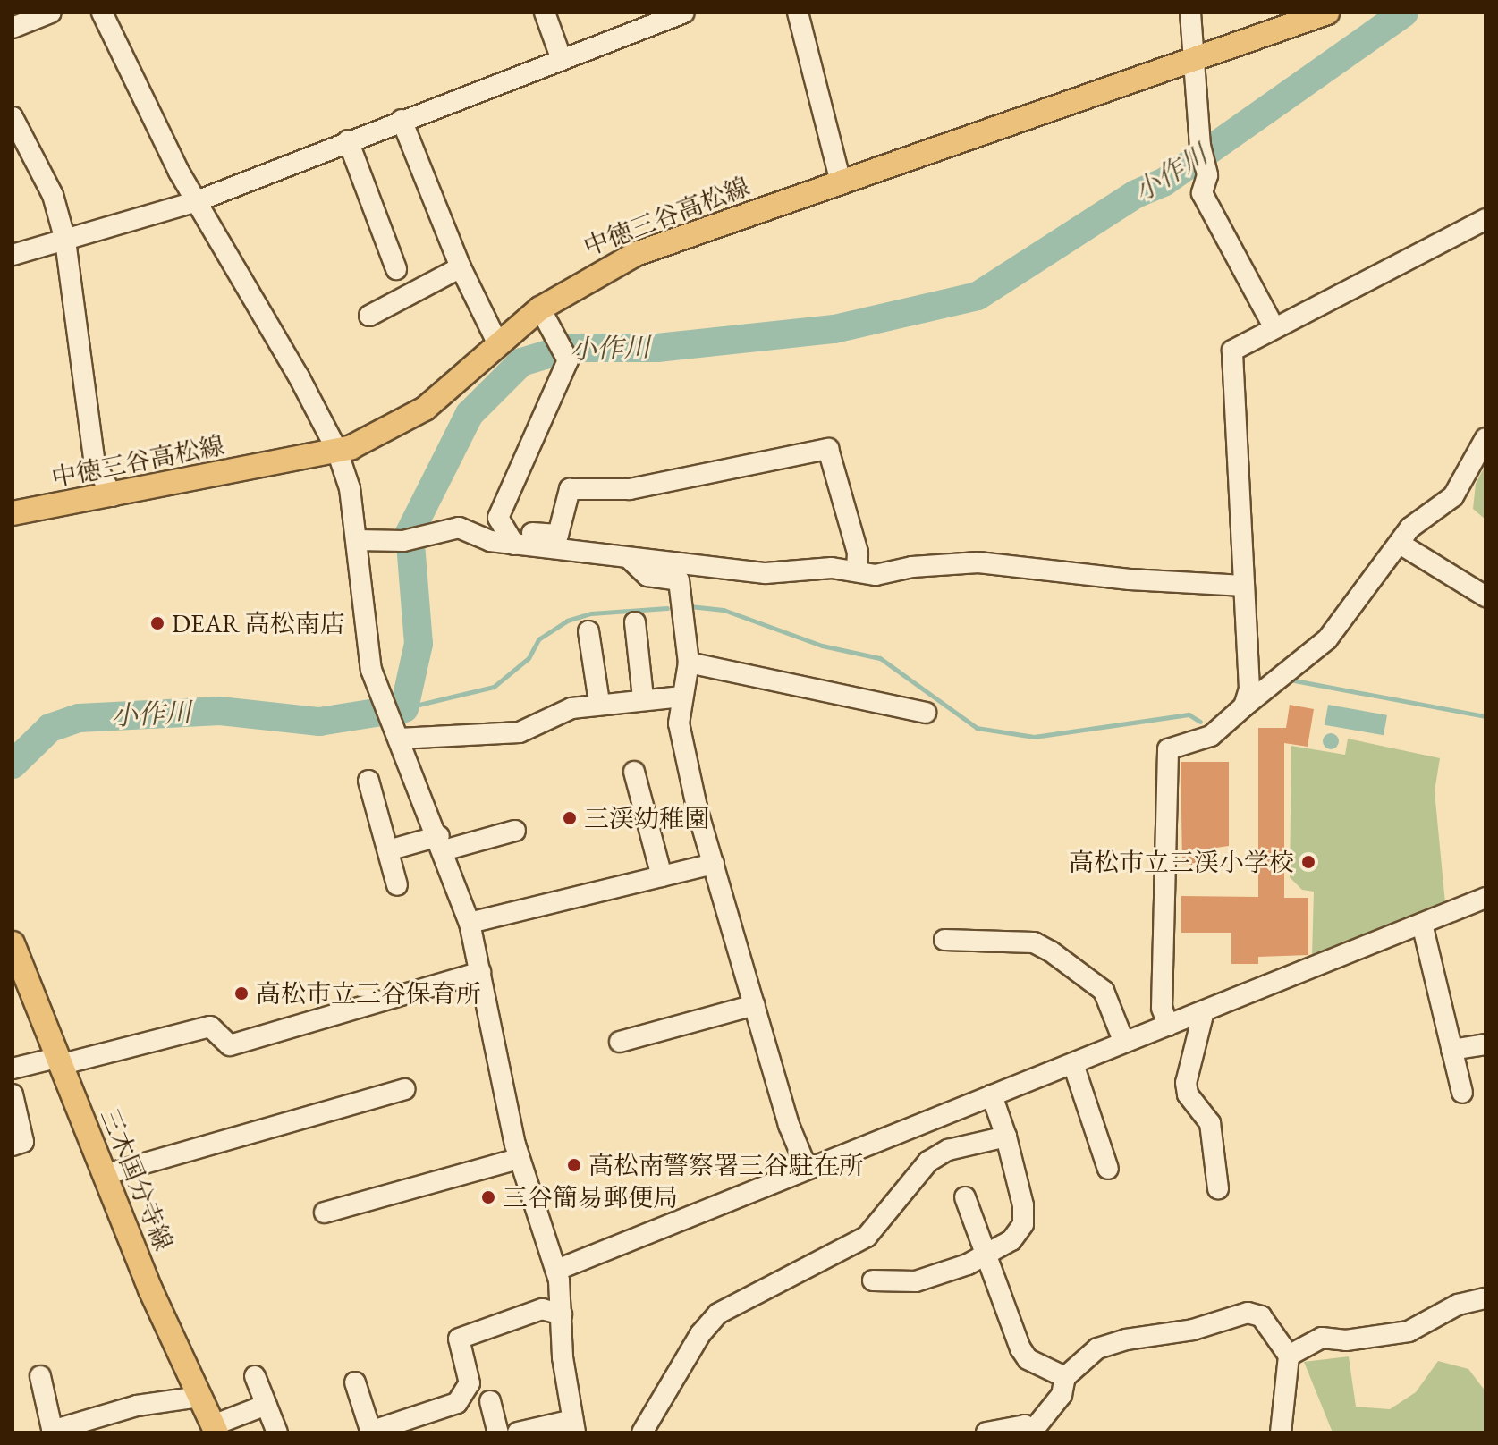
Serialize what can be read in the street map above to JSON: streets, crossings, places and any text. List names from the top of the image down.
{
  "streets": {
    "main road": ["中徳三谷高松線", "三木国分寺線"]
  },
  "water": ["小作川"],
  "places": [
    "DEAR 高松南店",
    "三渓幼稚園",
    "高松市立三渓小学校",
    "高松市立三谷保育所",
    "高松南警察署三谷駐在所",
    "三谷簡易郵便局"
  ]
}
